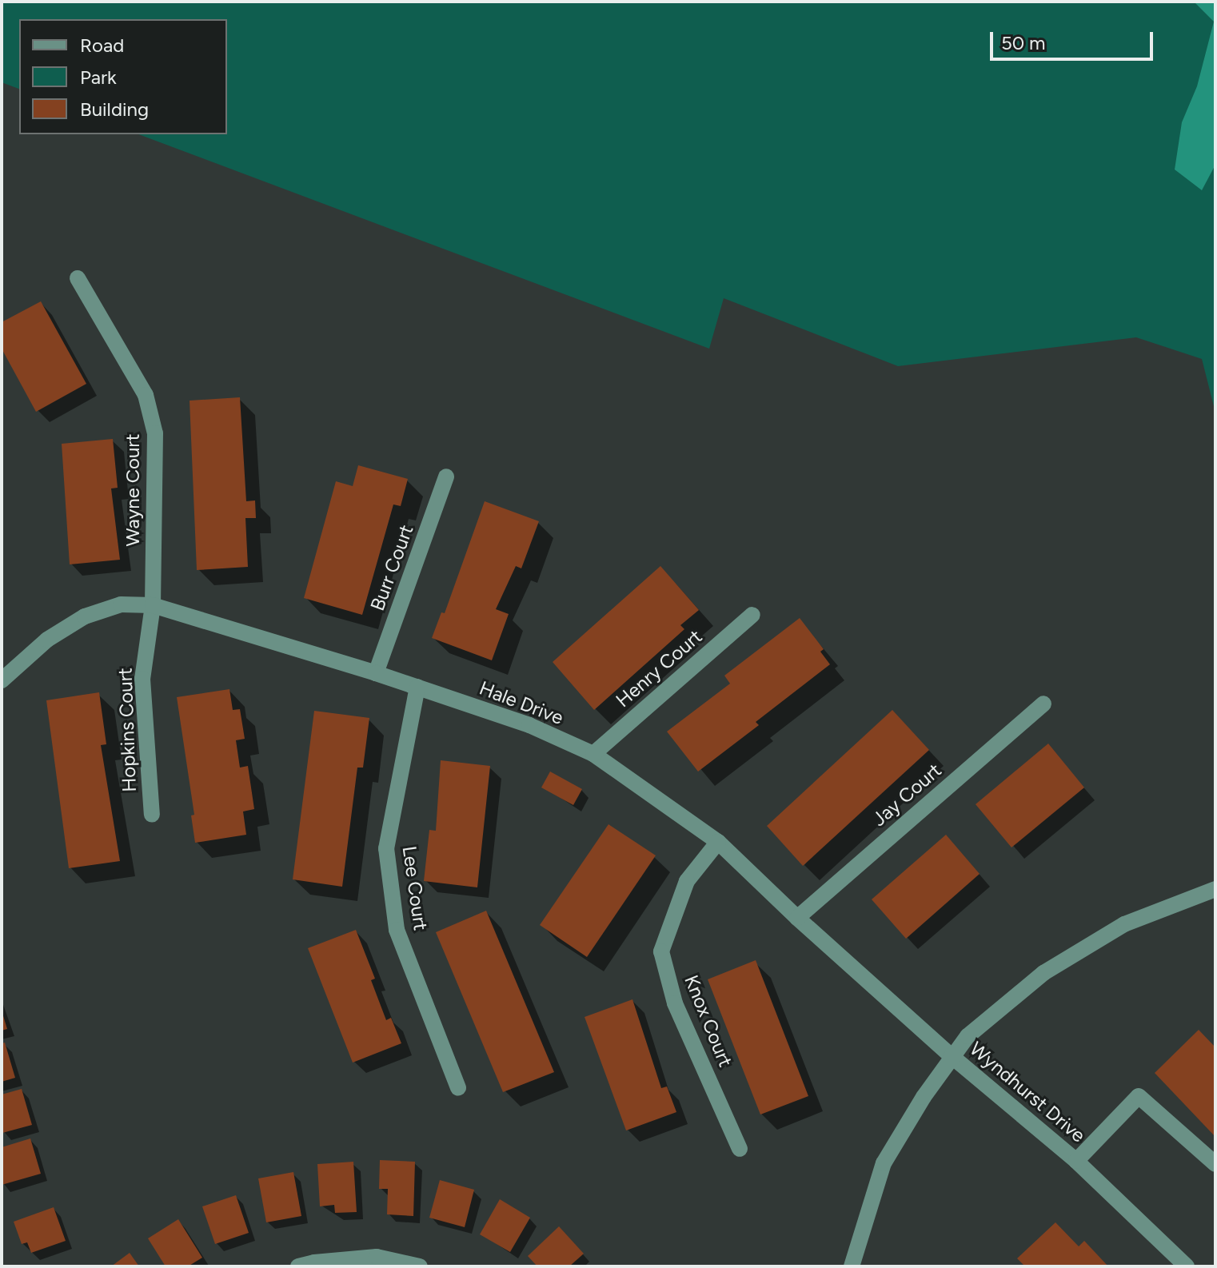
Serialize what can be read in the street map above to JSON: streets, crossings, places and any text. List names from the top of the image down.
{
  "streets": {
    "street": [
      "Wayne Court",
      "Burr Court",
      "Henry Court",
      "Hale Drive",
      "Hopkins Court",
      "Jay Court",
      "Lee Court",
      "Knox Court",
      "Wyndhurst Drive"
    ]
  },
  "crossings": [
    ["Wayne Court", "Hale Drive"],
    ["Wayne Court", "Hopkins Court"],
    ["Burr Court", "Hale Drive"],
    ["Henry Court", "Hale Drive"],
    ["Hale Drive", "Hopkins Court"],
    ["Hale Drive", "Jay Court"],
    ["Hale Drive", "Lee Court"],
    ["Hale Drive", "Knox Court"],
    ["Hale Drive", "Wyndhurst Drive"]
  ],
  "legend": ["Road", "Park", "Building"],
  "scale_bar": "50 m"
}
